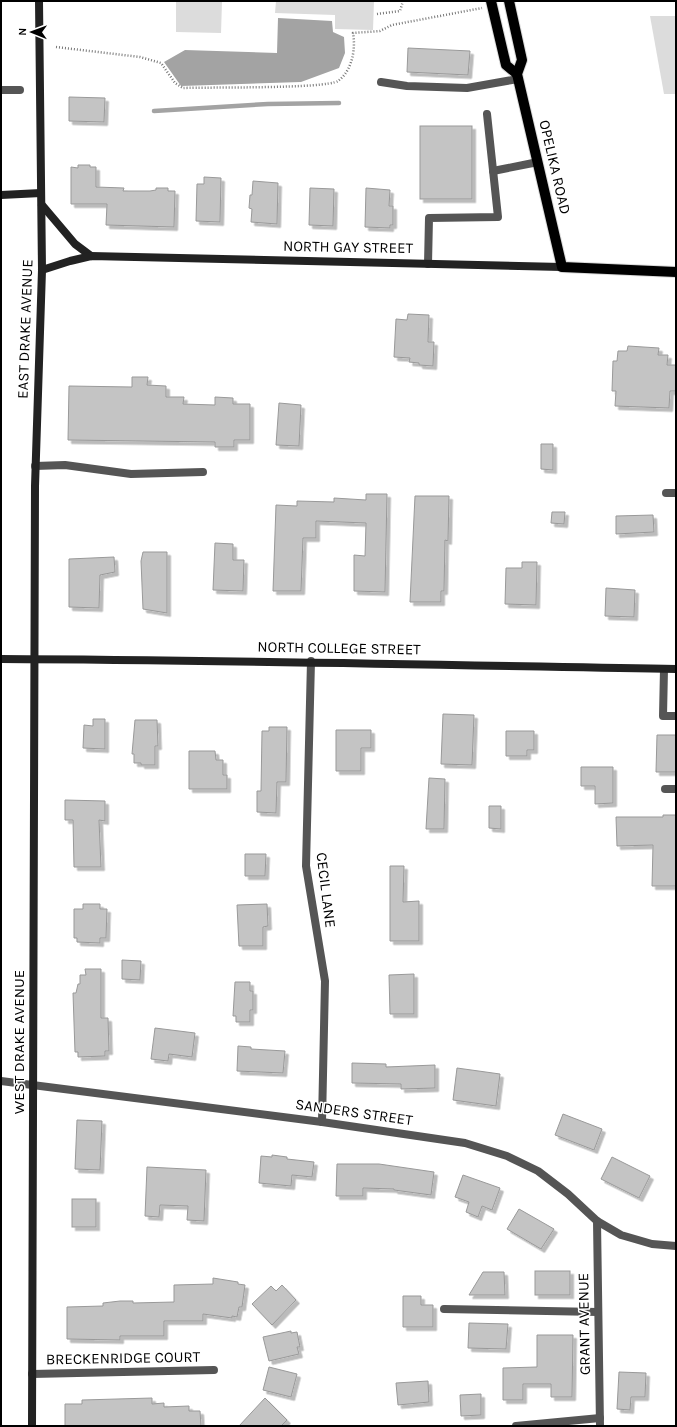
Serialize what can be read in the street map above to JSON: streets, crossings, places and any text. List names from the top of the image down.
{
  "streets": {
    "main road": ["OPELIKA ROAD", "NORTH GAY STREET"],
    "street": [
      "EAST DRAKE AVENUE",
      "NORTH COLLEGE STREET",
      "CECIL LANE",
      "WEST DRAKE AVENUE",
      "SANDERS STREET",
      "GRANT AVENUE",
      "BRECKENRIDGE COURT"
    ]
  },
  "crossings": [
    ["OPELIKA ROAD", "NORTH GAY STREET"],
    ["NORTH GAY STREET", "EAST DRAKE AVENUE"],
    ["EAST DRAKE AVENUE", "NORTH COLLEGE STREET"],
    ["EAST DRAKE AVENUE", "WEST DRAKE AVENUE"],
    ["NORTH COLLEGE STREET", "CECIL LANE"],
    ["NORTH COLLEGE STREET", "WEST DRAKE AVENUE"],
    ["CECIL LANE", "SANDERS STREET"],
    ["WEST DRAKE AVENUE", "SANDERS STREET"],
    ["WEST DRAKE AVENUE", "BRECKENRIDGE COURT"],
    ["SANDERS STREET", "GRANT AVENUE"]
  ],
  "north": "left"
}
